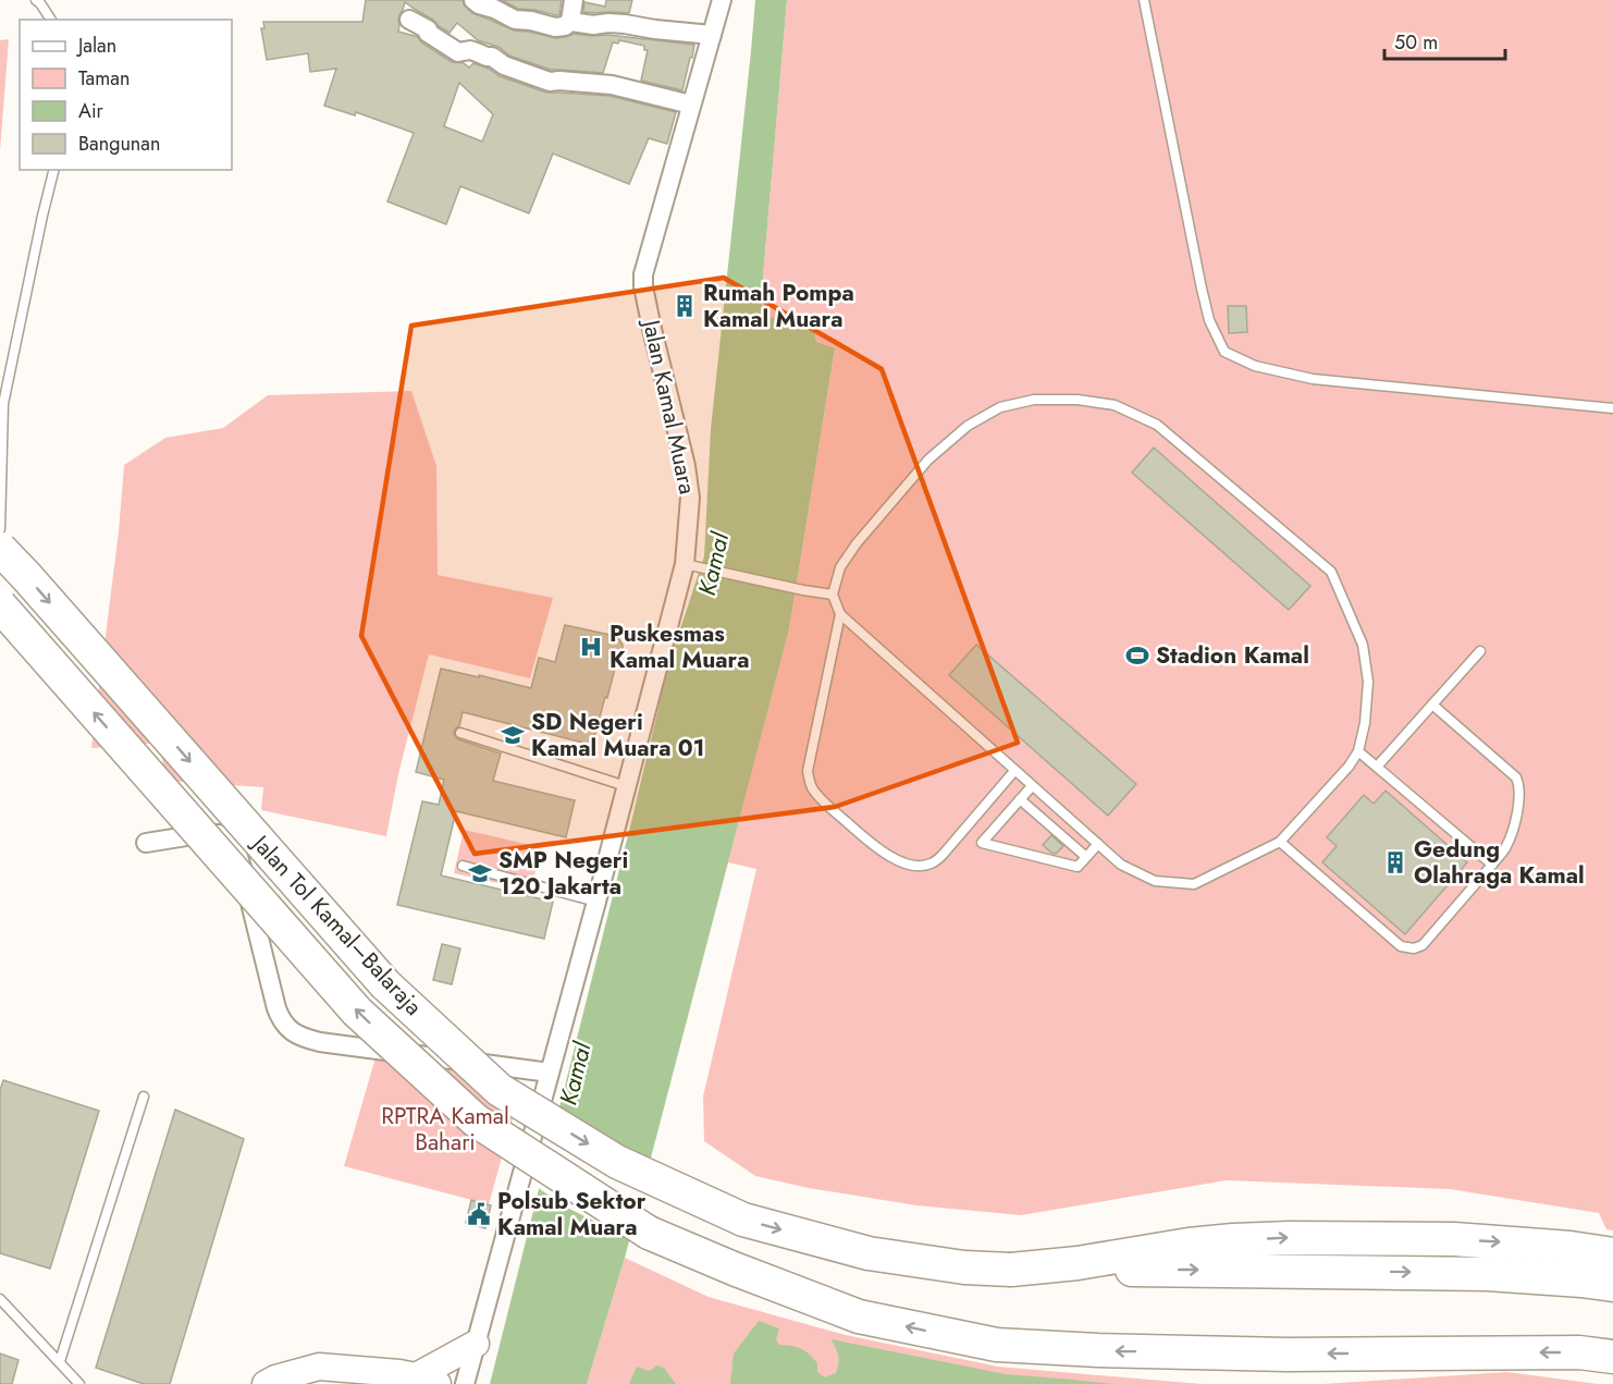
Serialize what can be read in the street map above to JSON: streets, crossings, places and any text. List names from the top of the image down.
{
  "streets": {
    "highway": ["Jalan Tol Kamal–Balaraja"],
    "street": ["Jalan Kamal Muara"]
  },
  "water": ["Kamal"],
  "parks": ["RPTRA Kamal Bahari"],
  "places": {
    "building": ["Rumah Pompa Kamal Muara", "Gedung Olahraga Kamal"],
    "hospital": ["Puskesmas Kamal Muara"],
    "sports": ["Stadion Kamal"],
    "school or university": ["SD Negeri Kamal Muara 01", "SMP Negeri 120 Jakarta"],
    "public building": ["Polsub Sektor Kamal Muara"]
  },
  "legend": [
    "Jalan",
    "Taman",
    "Air",
    "Bangunan"
  ],
  "scale_bar": "50 m"
}
